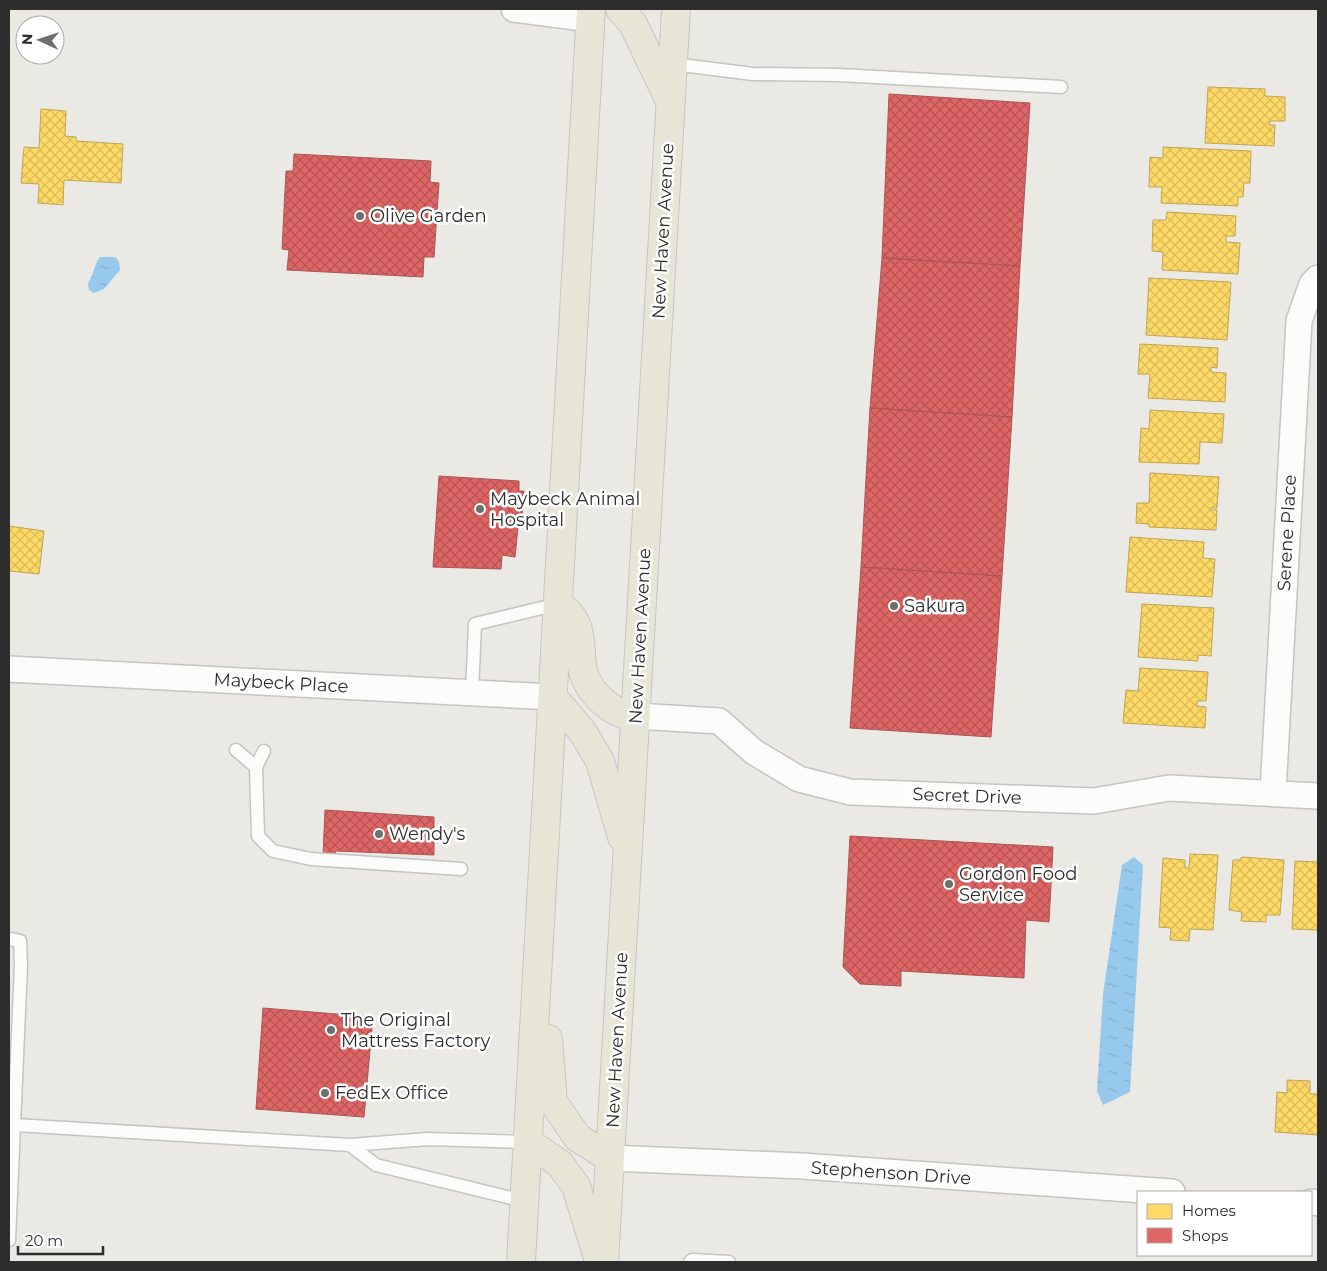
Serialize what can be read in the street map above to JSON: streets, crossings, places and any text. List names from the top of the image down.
{
  "streets": {
    "main road": ["New Haven Avenue"],
    "street": [
      "Serene Place",
      "Maybeck Place",
      "Secret Drive",
      "Stephenson Drive"
    ]
  },
  "crossings": [
    ["New Haven Avenue", "Secret Drive"],
    ["New Haven Avenue", "Stephenson Drive"],
    ["Serene Place", "Secret Drive"]
  ],
  "places": [
    "Olive Garden",
    "Maybeck Animal Hospital",
    "Sakura",
    "Wendy's",
    "Gordon Food Service",
    "The Original Mattress Factory",
    "FedEx Office"
  ],
  "legend": ["Homes", "Shops"],
  "scale_bar": "20 m",
  "north": "left"
}
